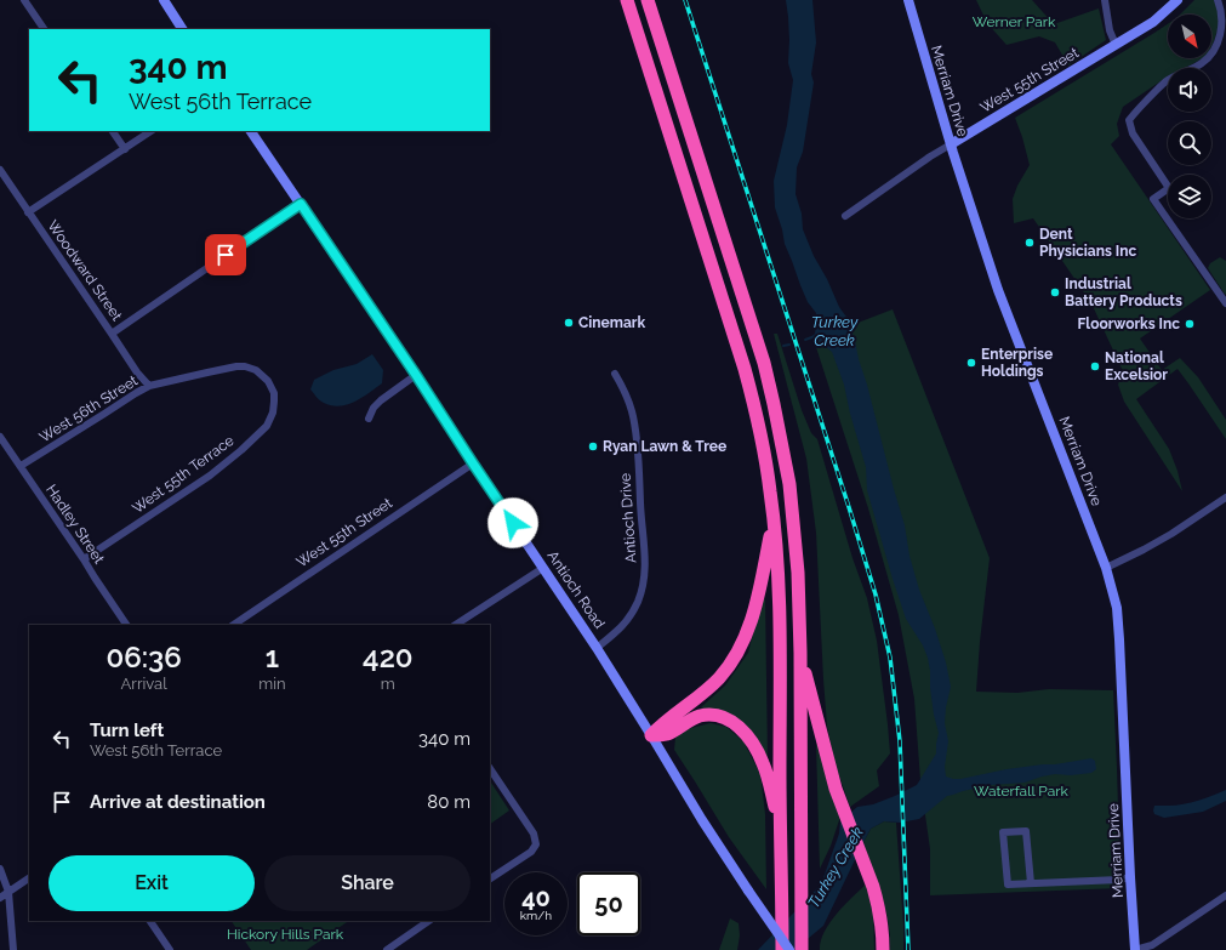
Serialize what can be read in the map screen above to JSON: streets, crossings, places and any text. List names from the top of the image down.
{
  "streets": {
    "main road": ["West 55th Street", "Merriam Drive", "Antioch Road"],
    "street": [
      "Woodward Street",
      "West 56th Street",
      "West 55th Terrace",
      "Antioch Drive",
      "Hadley Street"
    ]
  },
  "crossings": [
    ["West 55th Street", "Merriam Drive"],
    ["West 55th Street", "Antioch Road"],
    ["Woodward Street", "West 56th Street"],
    ["West 56th Street", "West 55th Terrace"],
    ["West 56th Street", "Hadley Street"],
    ["West 55th Terrace", "Hadley Street"],
    ["Antioch Drive", "Antioch Road"]
  ],
  "water": ["Turkey Creek"],
  "parks": ["Werner Park", "Waterfall Park", "Hickory Hills Park"],
  "places": [
    "Dent Physicians Inc",
    "Industrial Battery Products",
    "Cinemark",
    "Floorworks Inc",
    "Enterprise Holdings",
    "National Excelsior",
    "Ryan Lawn & Tree"
  ],
  "north": "bottom right",
  "page": {
    "turn": ["340 m", "West 56th Terrace"],
    "eta": [
      "06:36",
      "Arrival",
      "1",
      "min",
      "420",
      "m"
    ],
    "list": [
      {
        "name": "Turn left",
        "note": "West 56th Terrace",
        "value": "340 m"
      },
      {
        "name": "Arrive at destination",
        "value": "80 m"
      }
    ],
    "buttons": ["Exit", "Share"],
    "speed": "40 km/h",
    "limit": "50"
  }
}
